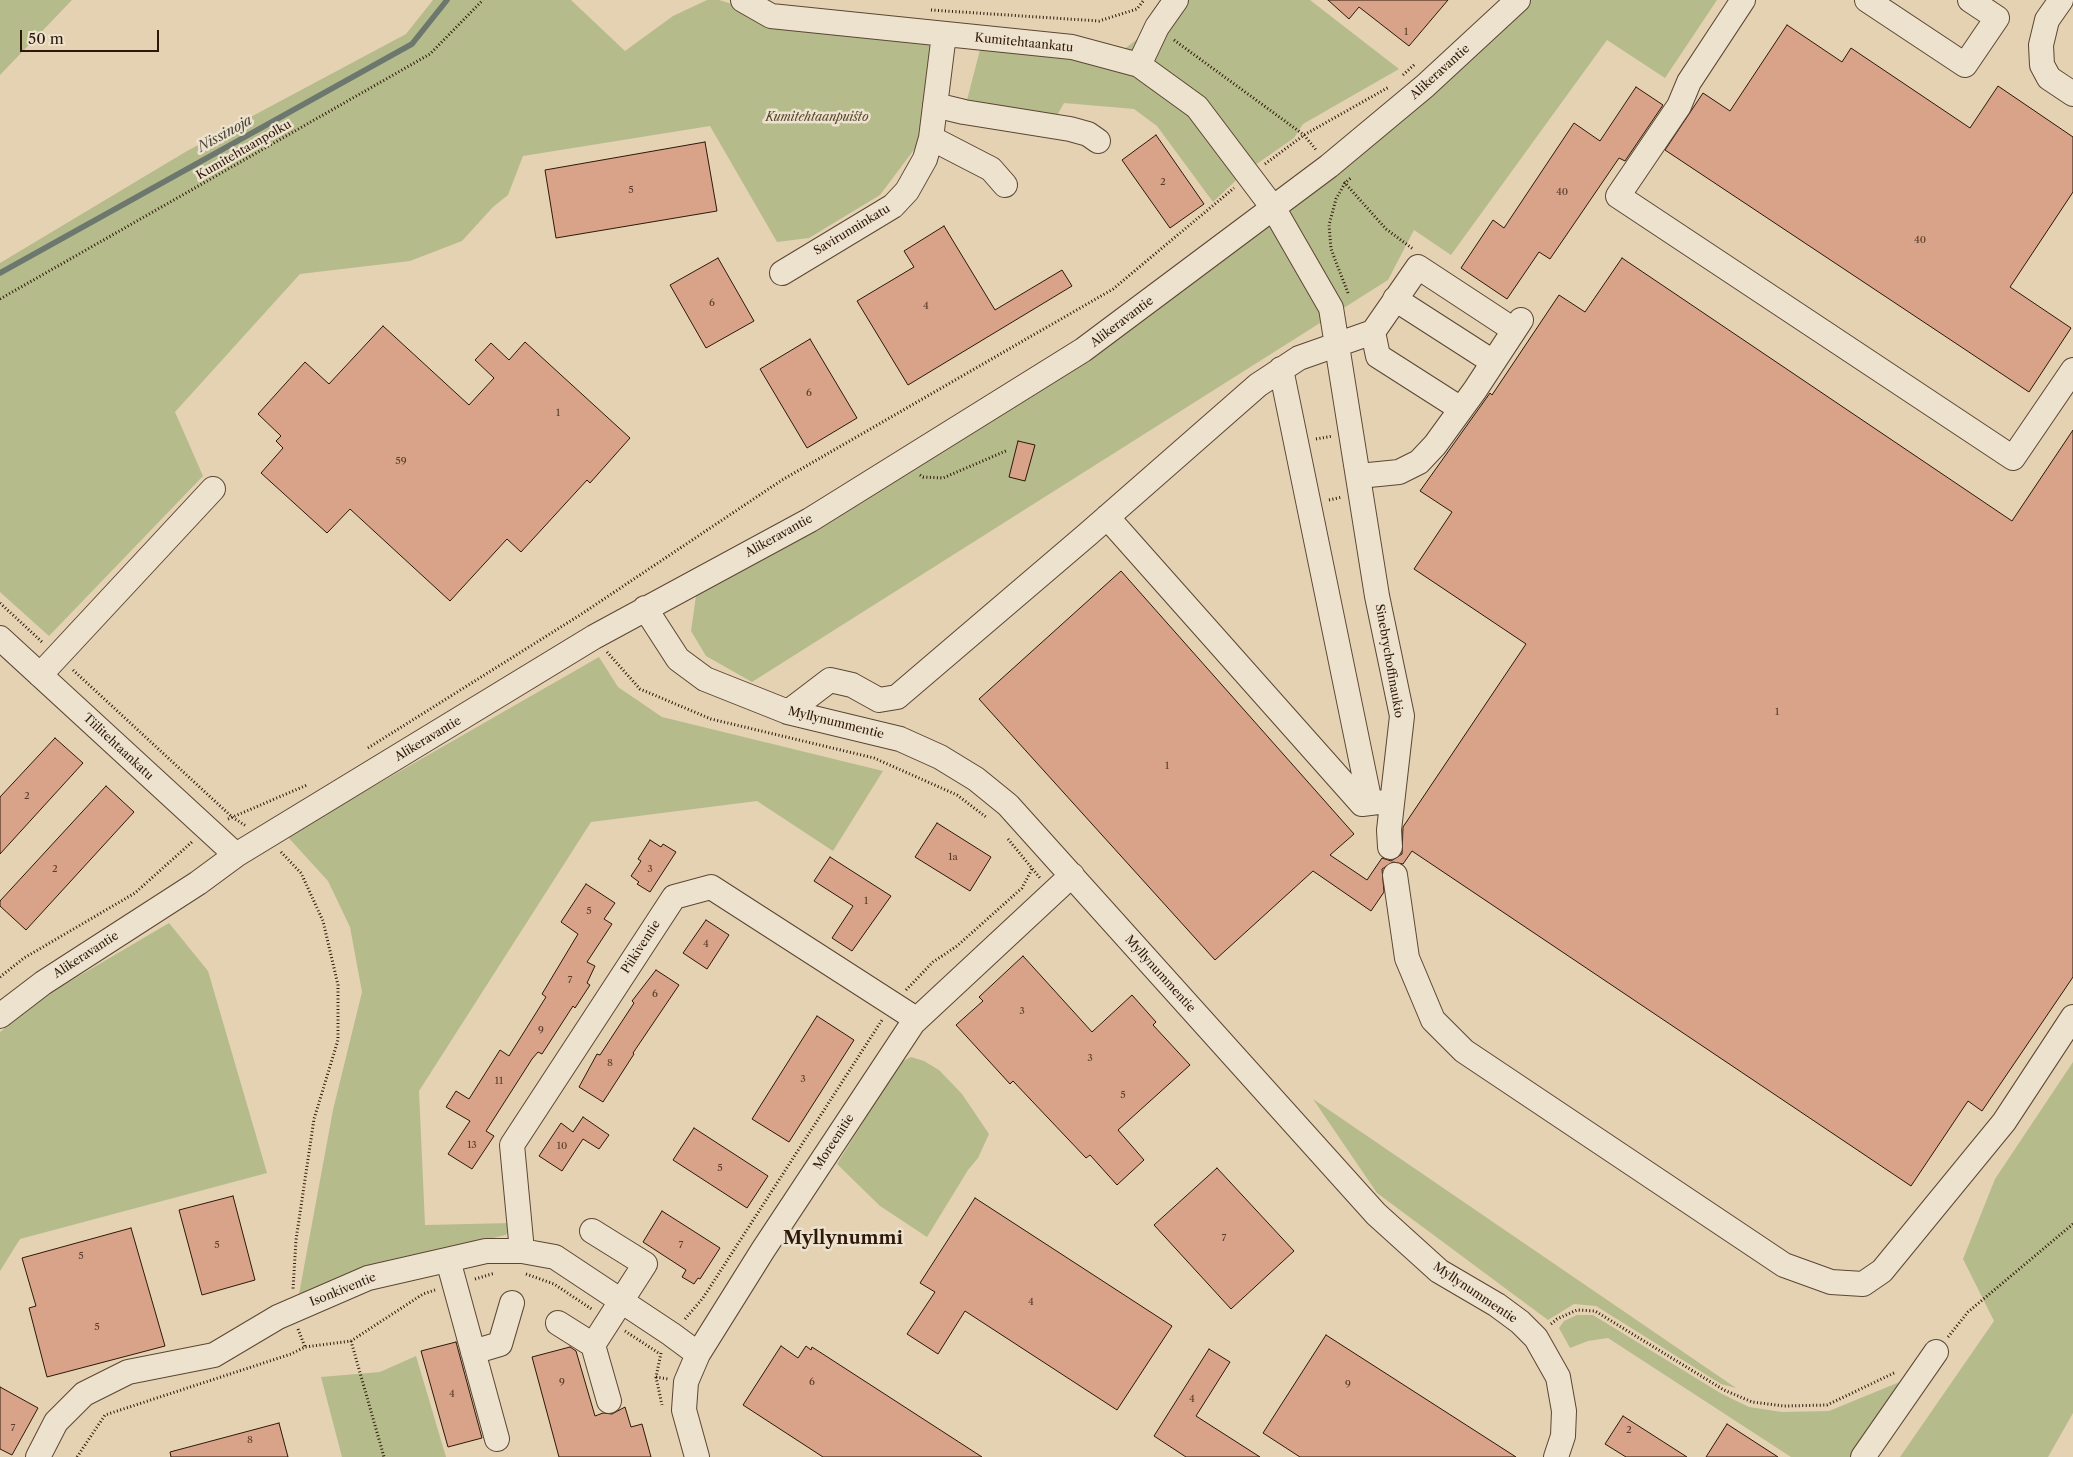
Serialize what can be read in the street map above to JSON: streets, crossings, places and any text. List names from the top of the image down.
{
  "streets": {
    "street": [
      "Kumitehtaankatu",
      "Alikeravantie",
      "Savirunninkatu",
      "Sinebrychoffinaukio",
      "Myllynummentie",
      "Tiilitehtaankatu",
      "Piikiventie",
      "Moreenitie",
      "Isonkiventie"
    ],
    "path": ["Kumitehtaanpolku"]
  },
  "crossings": [
    ["Kumitehtaankatu", "Alikeravantie"],
    ["Kumitehtaankatu", "Savirunninkatu"],
    ["Kumitehtaankatu", "Sinebrychoffinaukio"],
    ["Alikeravantie", "Sinebrychoffinaukio"],
    ["Alikeravantie", "Myllynummentie"],
    ["Alikeravantie", "Tiilitehtaankatu"],
    ["Myllynummentie", "Moreenitie"],
    ["Piikiventie", "Moreenitie"],
    ["Piikiventie", "Isonkiventie"],
    ["Moreenitie", "Isonkiventie"]
  ],
  "districts": ["Myllynummi"],
  "water": ["Nissinoja"],
  "parks": ["Kumitehtaanpuisto"],
  "house_numbers": [
    "1",
    "2",
    "5",
    "40",
    "40",
    "6",
    "4",
    "6",
    "1",
    "59",
    "1",
    "1",
    "2",
    "1a",
    "2",
    "3",
    "1",
    "5",
    "4",
    "7",
    "6",
    "3",
    "9",
    "3",
    "8",
    "3",
    "11",
    "5",
    "13",
    "10",
    "5",
    "7",
    "5",
    "7",
    "5",
    "4",
    "5",
    "9",
    "6",
    "9",
    "4",
    "4",
    "7",
    "2",
    "8"
  ],
  "scale_bar": "50 m"
}
